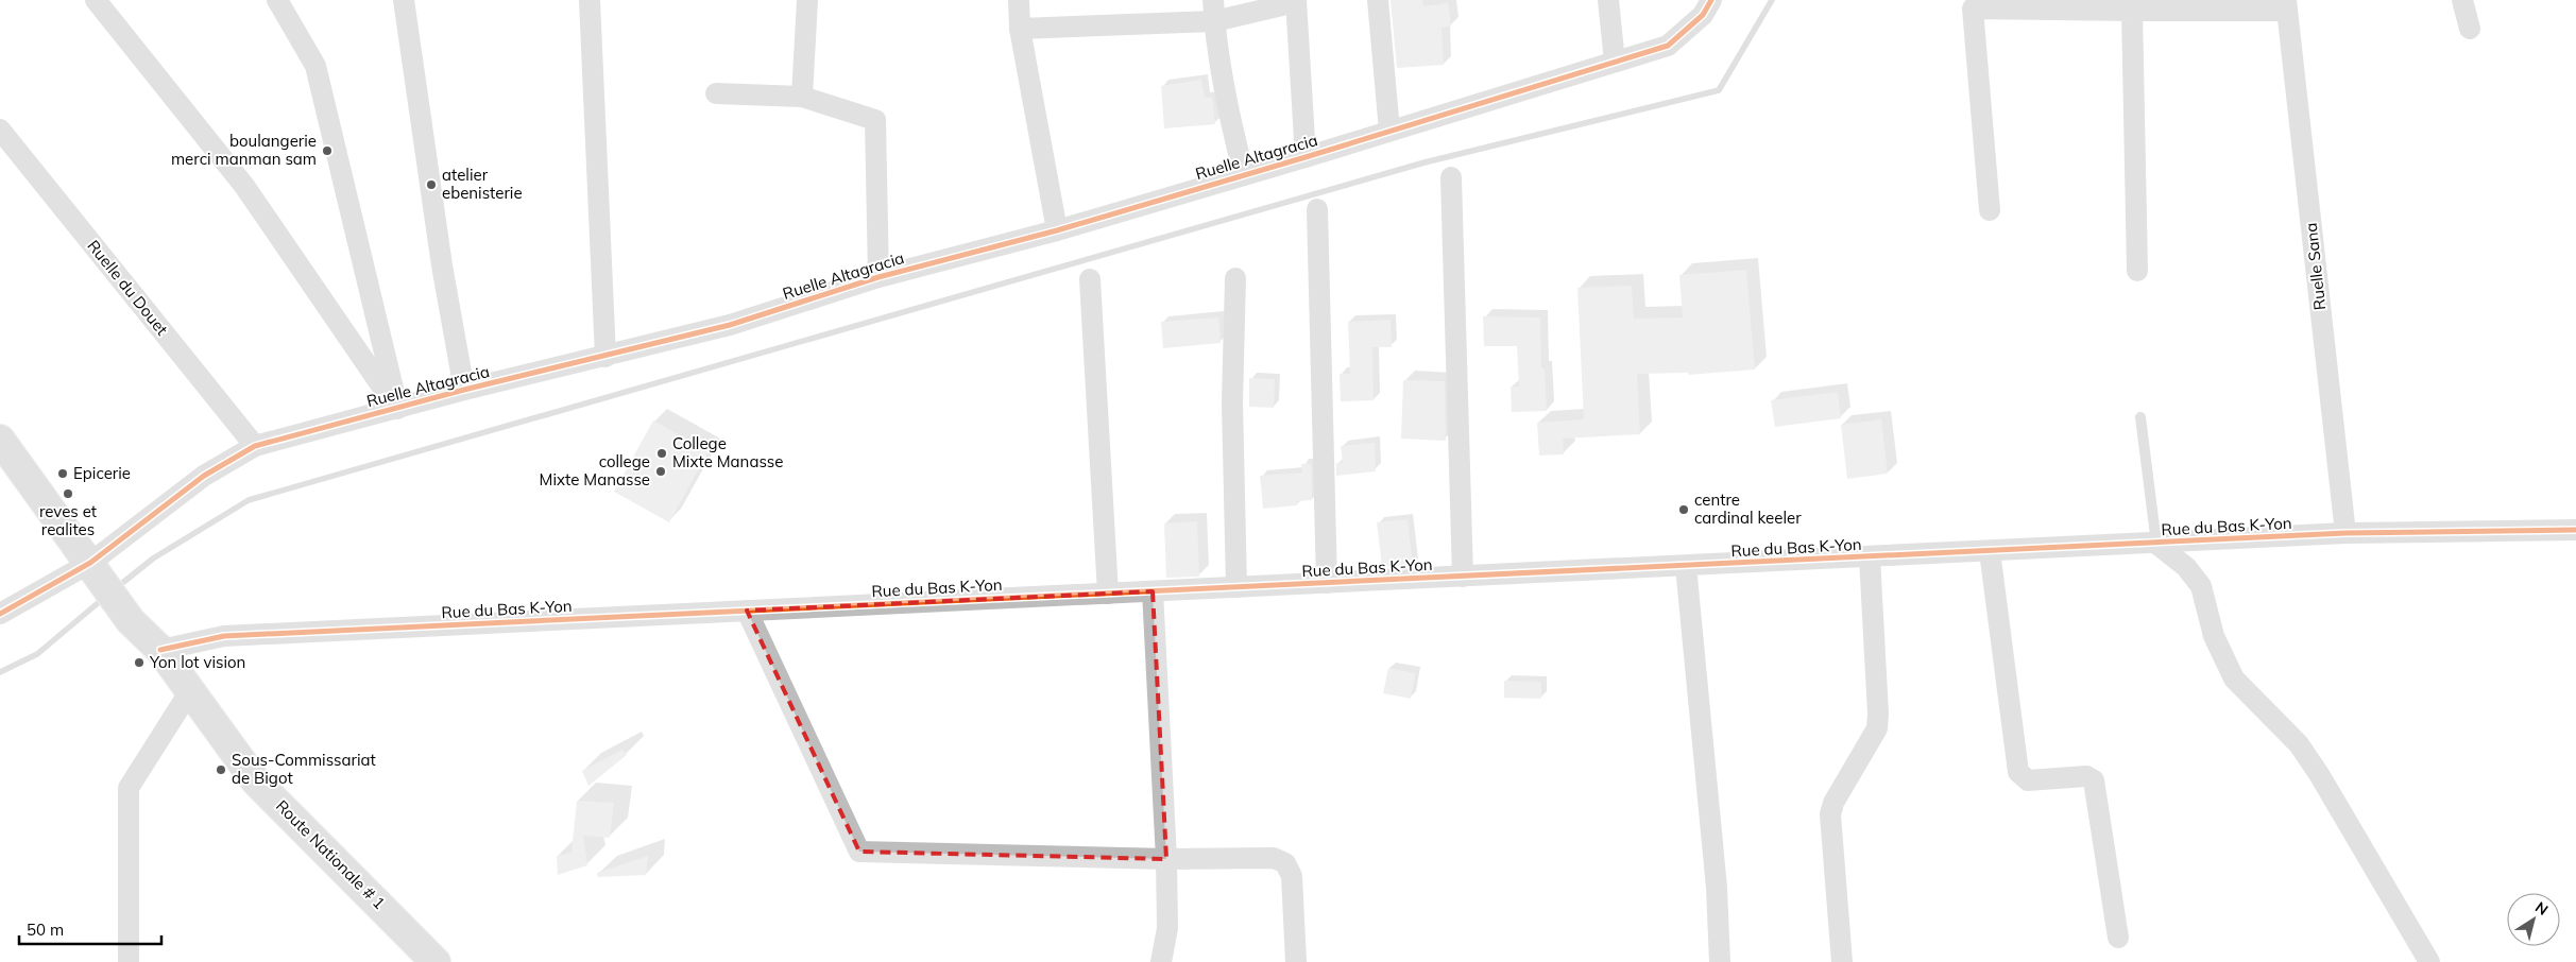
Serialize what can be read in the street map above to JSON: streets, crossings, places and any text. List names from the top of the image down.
{
  "streets": {
    "main road": ["Route Nationale # 1"],
    "street": [
      "Ruelle Altagracia",
      "Ruelle Sana",
      "Ruelle du Douet",
      "Rue du Bas K-Yon"
    ]
  },
  "crossings": [
    ["Ruelle Altagracia", "Ruelle du Douet"],
    ["Ruelle Altagracia", "Route Nationale # 1"],
    ["Ruelle Sana", "Rue du Bas K-Yon"],
    ["Rue du Bas K-Yon", "Route Nationale # 1"]
  ],
  "places": [
    "boulangerie merci manman sam",
    "atelier ebenisterie",
    "College Mixte Manasse",
    "college Mixte Manasse",
    "Epicerie",
    "reves et realites",
    "centre cardinal keeler",
    "Yon lot vision",
    "Sous-Commissariat de Bigot"
  ],
  "scale_bar": "50 m",
  "north": "top right"
}
